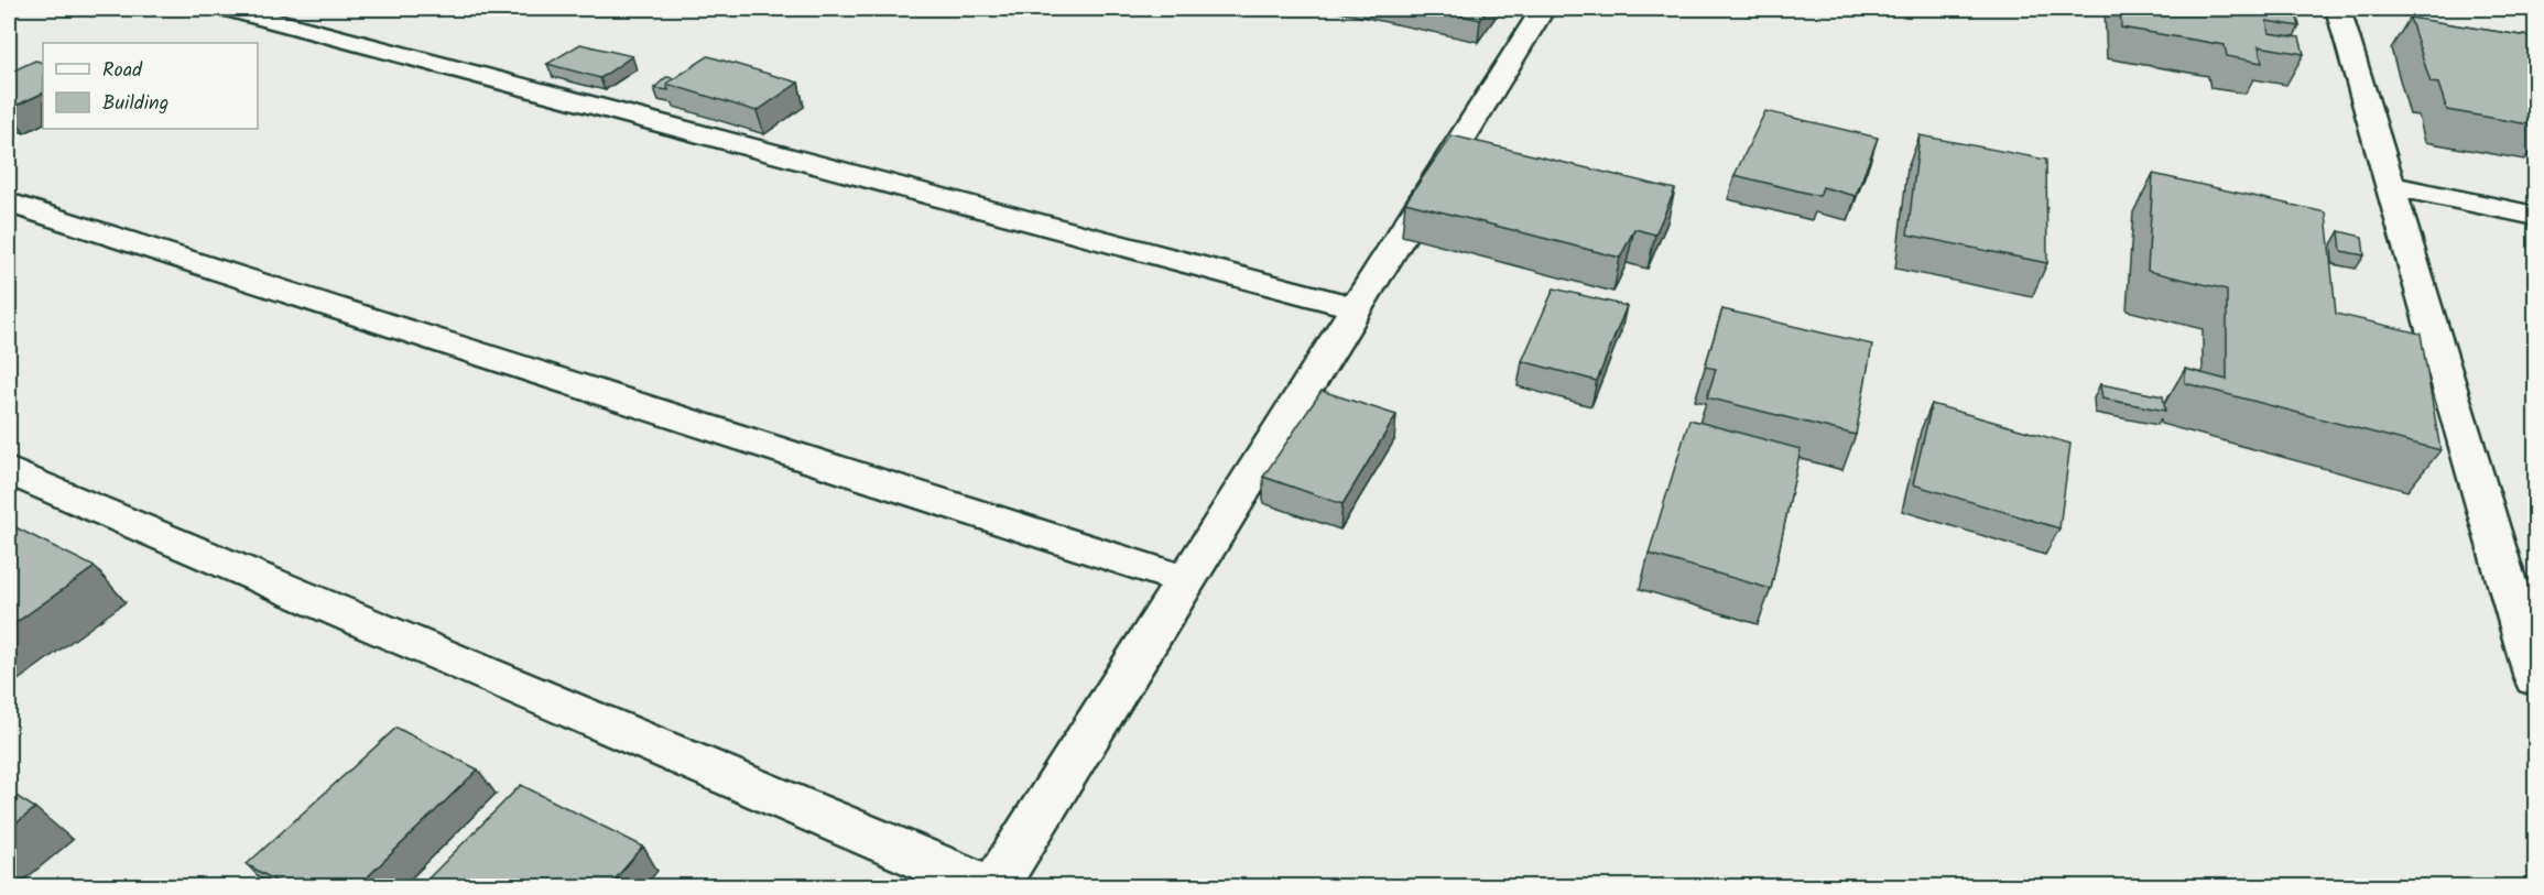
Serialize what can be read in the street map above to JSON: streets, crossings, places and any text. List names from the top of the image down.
{
  "legend": ["Road", "Building"]
}
